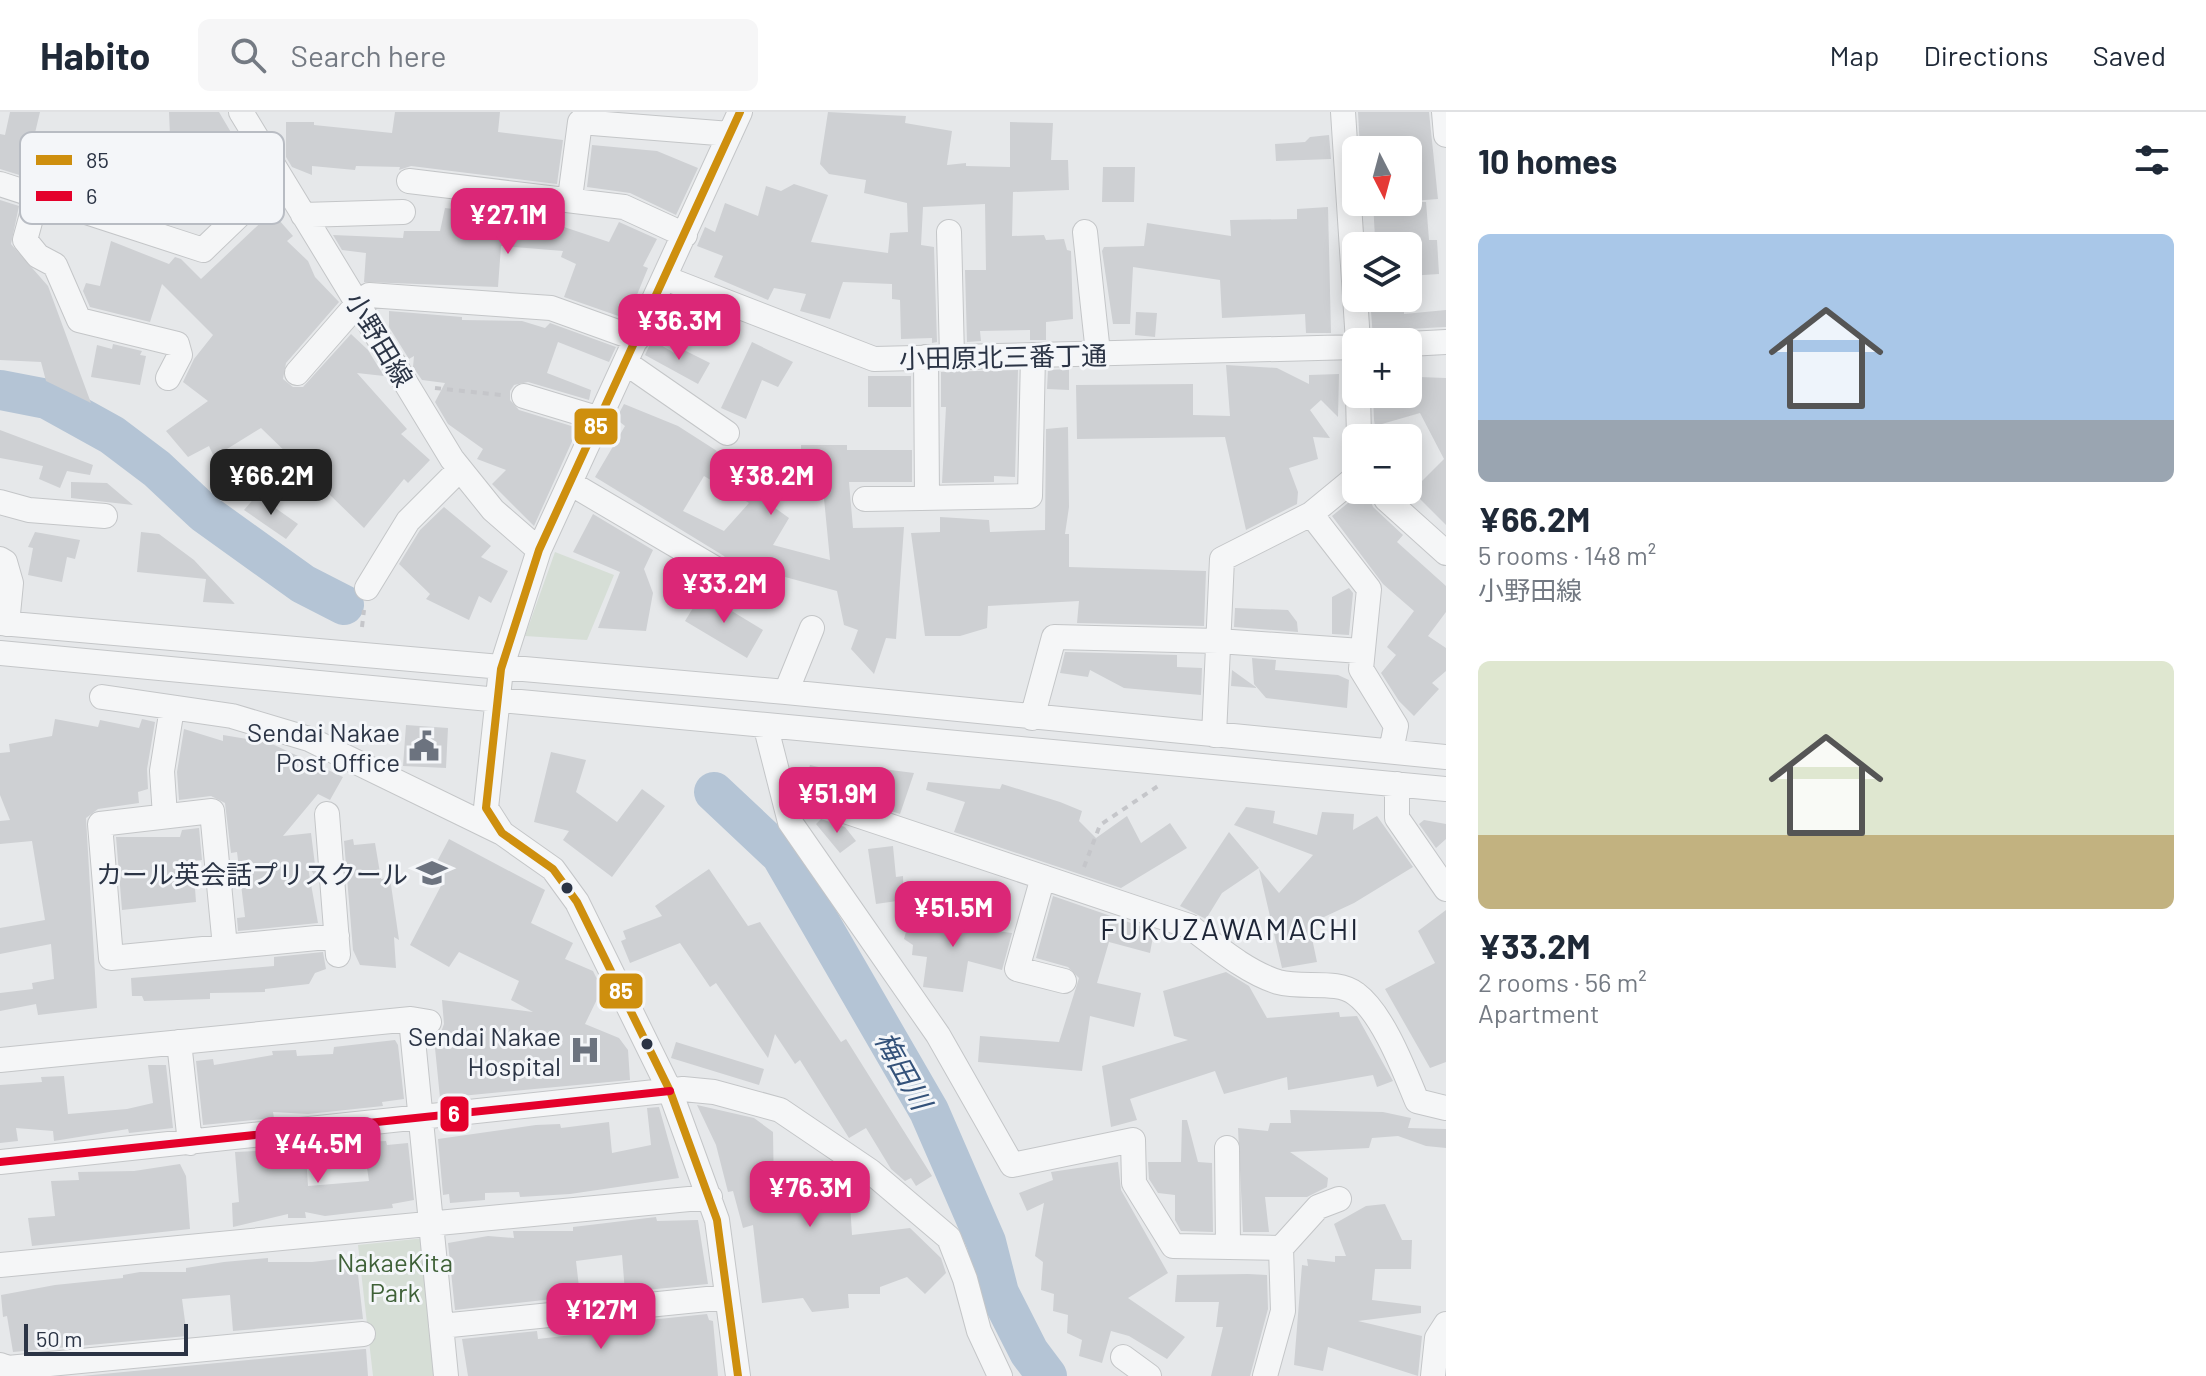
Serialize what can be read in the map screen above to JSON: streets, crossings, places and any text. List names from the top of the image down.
{
  "streets": {
    "street": ["小野田線", "小田原北三番丁通"]
  },
  "districts": ["FUKUZAWAMACHI"],
  "water": ["梅田川"],
  "parks": ["NakaeKita Park"],
  "places": {
    "public building": ["Sendai Nakae Post Office"],
    "school or university": ["カール英会話プリスクール"],
    "hospital": ["Sendai Nakae Hospital"]
  },
  "lines": ["transit line 85", "transit line 6"],
  "legend": ["85", "6"],
  "scale_bar": "50 m",
  "north": "bottom",
  "page": {
    "header": "Habito",
    "search": "Search here",
    "nav": ["Map", "Directions", "Saved"],
    "heading": "10 homes",
    "map_buttons": ["+", "−"],
    "price": [
      "¥27.1M",
      "¥36.3M",
      "¥66.2M",
      "¥38.2M",
      "¥33.2M",
      "¥51.9M",
      "¥51.5M",
      "¥44.5M",
      "¥76.3M",
      "¥127M"
    ],
    "list": [
      {
        "name": "¥66.2M",
        "note": "5 rooms · 148 m² · 小野田線"
      },
      {
        "name": "¥33.2M",
        "note": "2 rooms · 56 m² · Apartment"
      }
    ],
    "scale": "50 m"
  }
}
